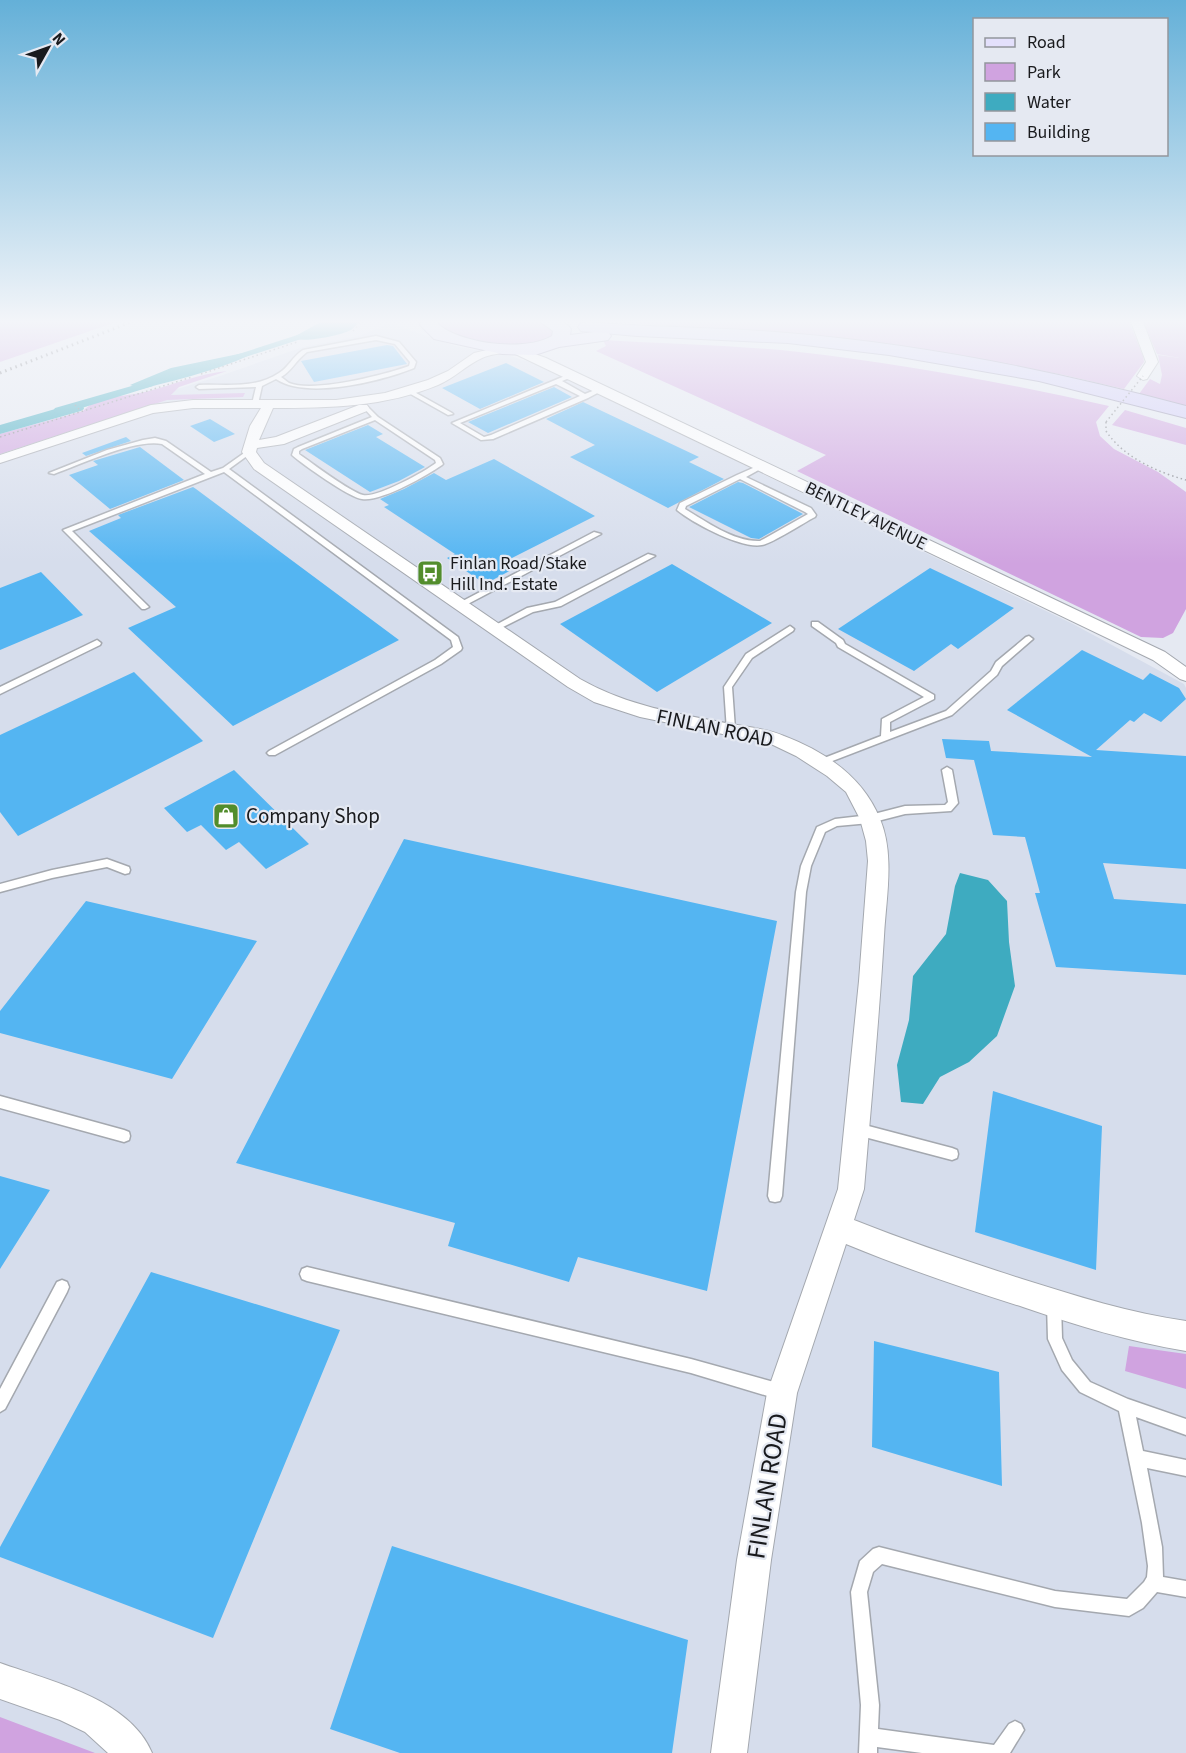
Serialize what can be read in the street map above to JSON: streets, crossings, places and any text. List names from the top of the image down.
{
  "streets": {
    "street": ["BENTLEY AVENUE", "FINLAN ROAD"]
  },
  "places": {
    "bus stop": ["Finlan Road/Stake Hill Ind. Estate"],
    "shop": ["Company Shop"]
  },
  "legend": [
    "Road",
    "Park",
    "Water",
    "Building"
  ],
  "north": "top right"
}
